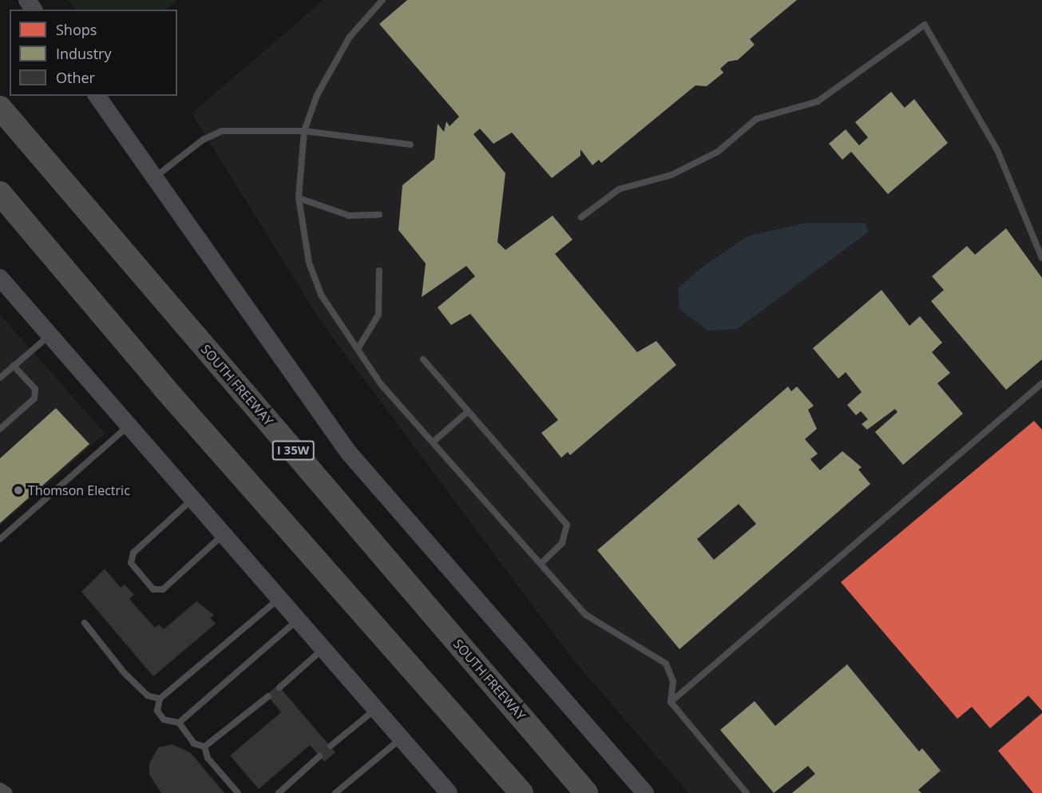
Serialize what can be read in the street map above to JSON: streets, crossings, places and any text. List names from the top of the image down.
{
  "streets": {
    "highway": ["SOUTH FREEWAY", "I 35W"]
  },
  "places": ["Thomson Electric"],
  "legend": ["Shops", "Industry", "Other"]
}
